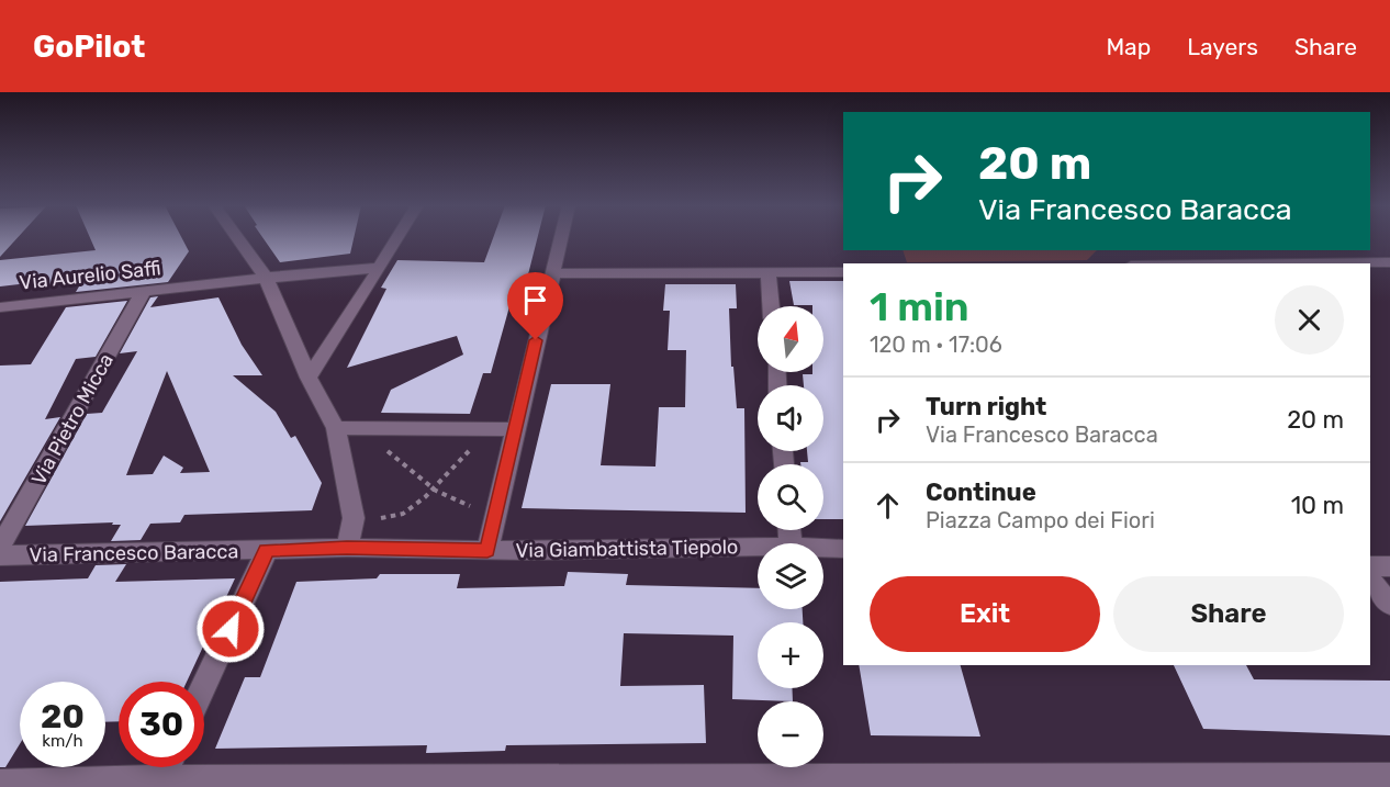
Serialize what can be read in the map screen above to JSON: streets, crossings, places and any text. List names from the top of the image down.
{
  "streets": {
    "street": [
      "Via Aurelio Saffi",
      "Via Pietro Micca",
      "Via Giambattista Tiepolo",
      "Via Francesco Baracca"
    ]
  },
  "crossings": [
    ["Via Aurelio Saffi", "Via Pietro Micca"],
    ["Via Giambattista Tiepolo", "Via Francesco Baracca"]
  ],
  "north": "top",
  "page": {
    "header": "GoPilot",
    "nav": ["Map", "Layers", "Share"],
    "turn": ["20 m", "Via Francesco Baracca"],
    "heading": ["1 min", "120 m · 17:06"],
    "map_buttons": ["+", "−"],
    "list": [
      {
        "name": "Turn right",
        "note": "Via Francesco Baracca",
        "value": "20 m"
      },
      {
        "name": "Continue",
        "note": "Piazza Campo dei Fiori",
        "value": "10 m"
      }
    ],
    "buttons": ["Exit", "Share"],
    "speed": "20 km/h",
    "limit": "30"
  }
}
